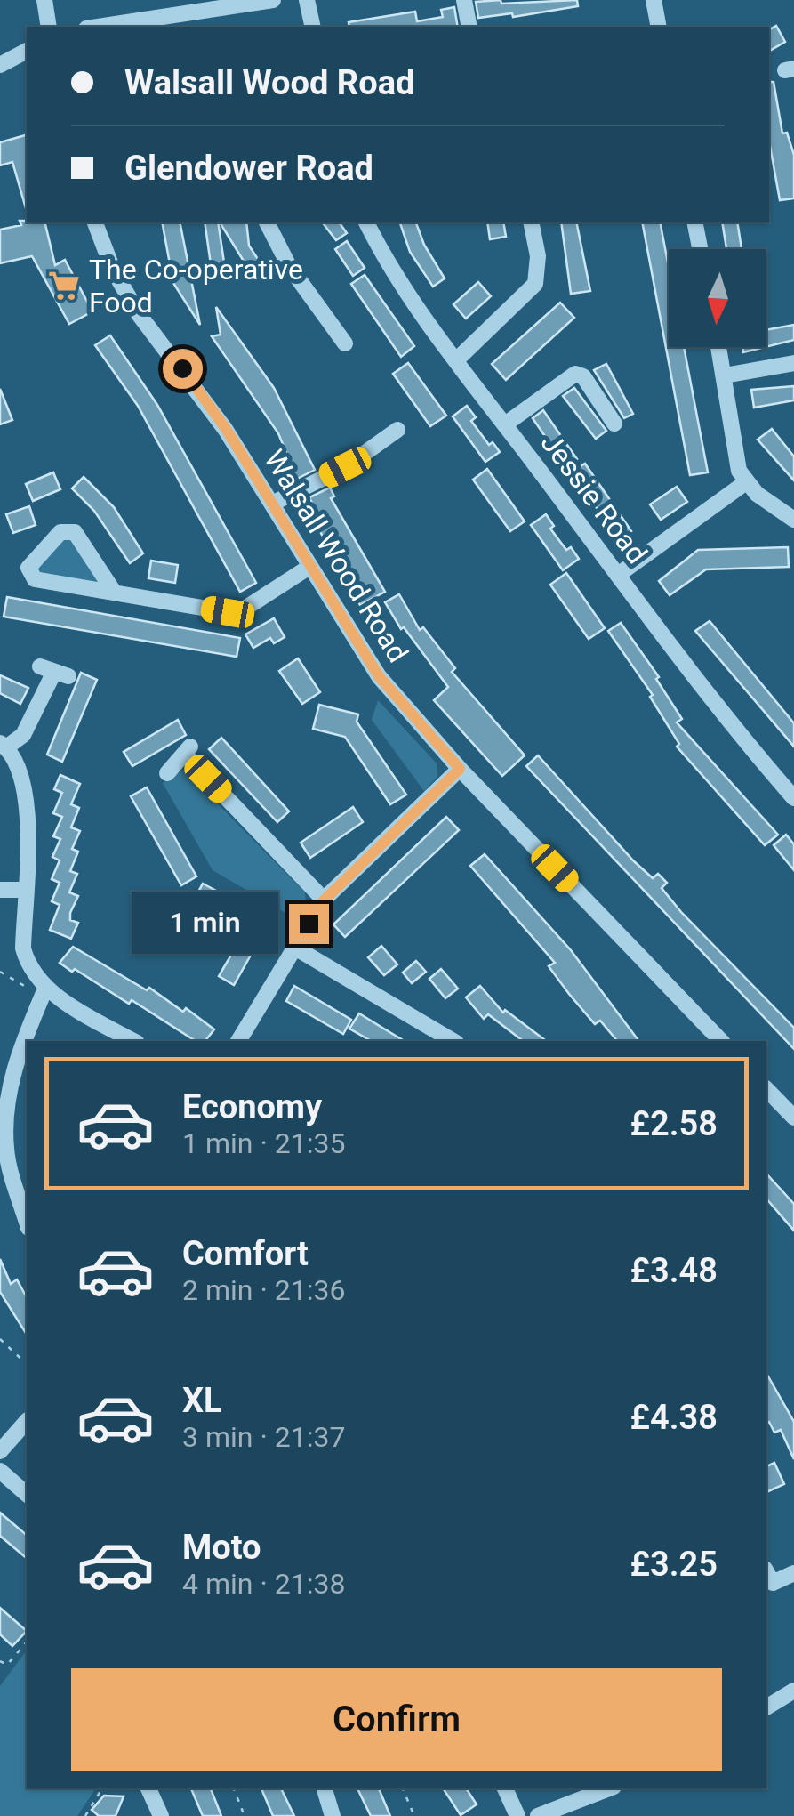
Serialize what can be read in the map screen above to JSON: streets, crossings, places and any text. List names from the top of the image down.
{
  "streets": {
    "street": ["Jessie Road", "Walsall Wood Road"]
  },
  "places": {
    "supermarket": ["The Co-operative Food"]
  },
  "north": "bottom",
  "page": {
    "banner": ["Walsall Wood Road", "Glendower Road"],
    "bubble": "1 min",
    "list": [
      {
        "name": "Economy",
        "note": "1 min · 21:35",
        "value": "£2.58"
      },
      {
        "name": "Comfort",
        "note": "2 min · 21:36",
        "value": "£3.48"
      },
      {
        "name": "XL",
        "note": "3 min · 21:37",
        "value": "£4.38"
      },
      {
        "name": "Moto",
        "note": "4 min · 21:38",
        "value": "£3.25"
      }
    ],
    "buttons": "Confirm"
  }
}
